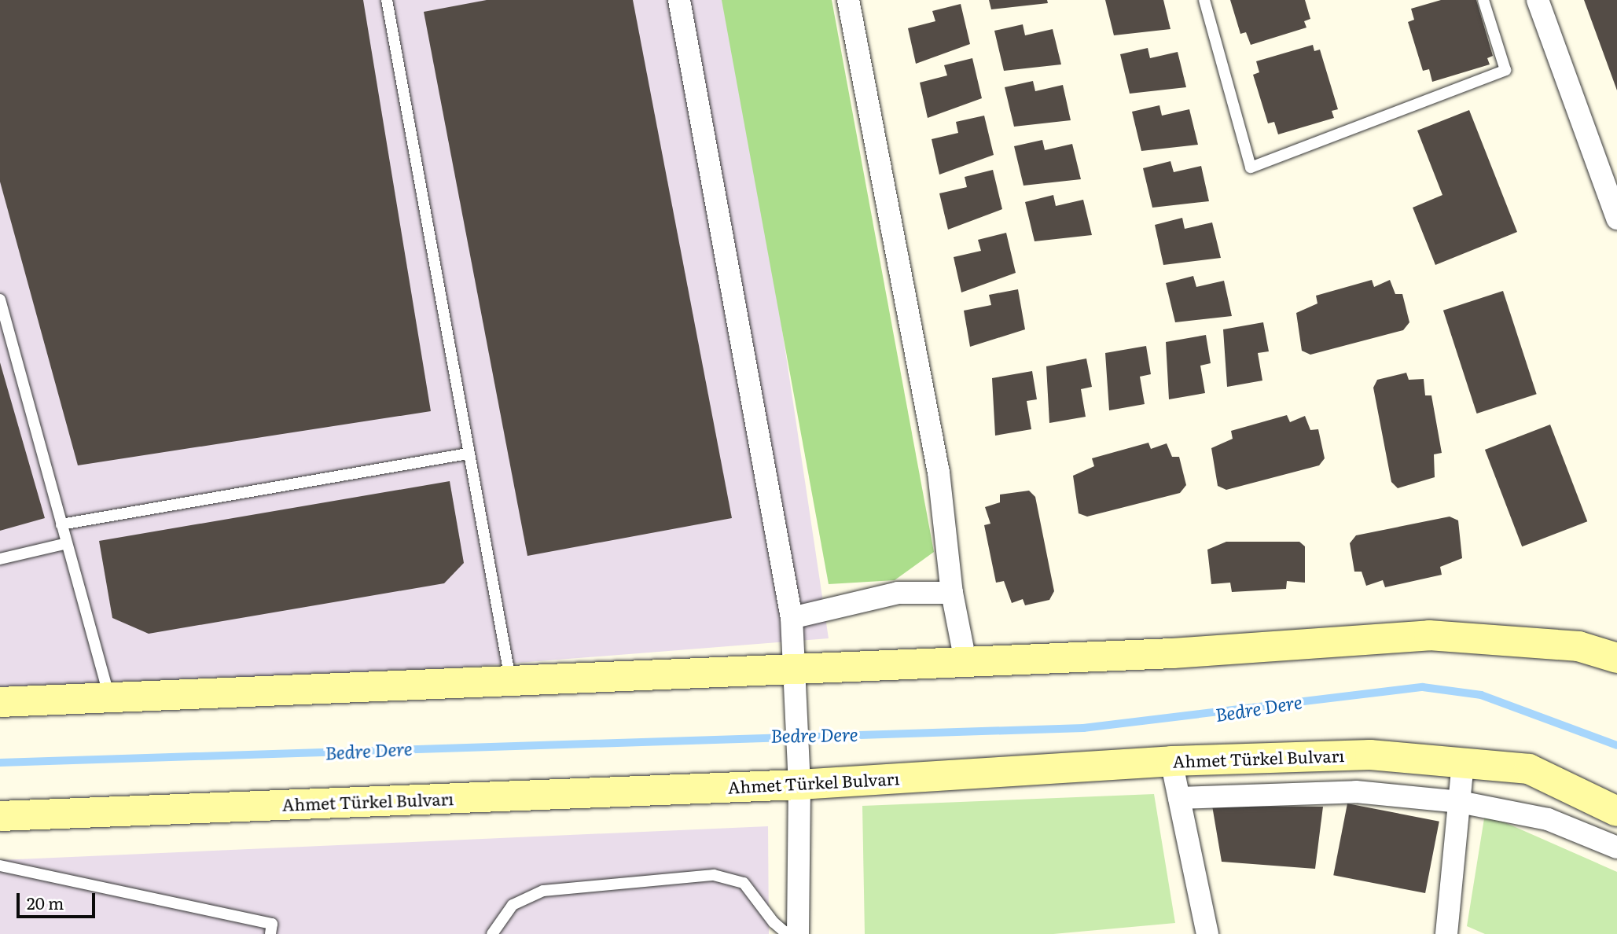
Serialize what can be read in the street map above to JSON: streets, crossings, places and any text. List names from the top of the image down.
{
  "streets": {
    "street": ["Ahmet Türkel Bulvarı"]
  },
  "water": ["Bedre Dere"],
  "scale_bar": "20 m"
}
